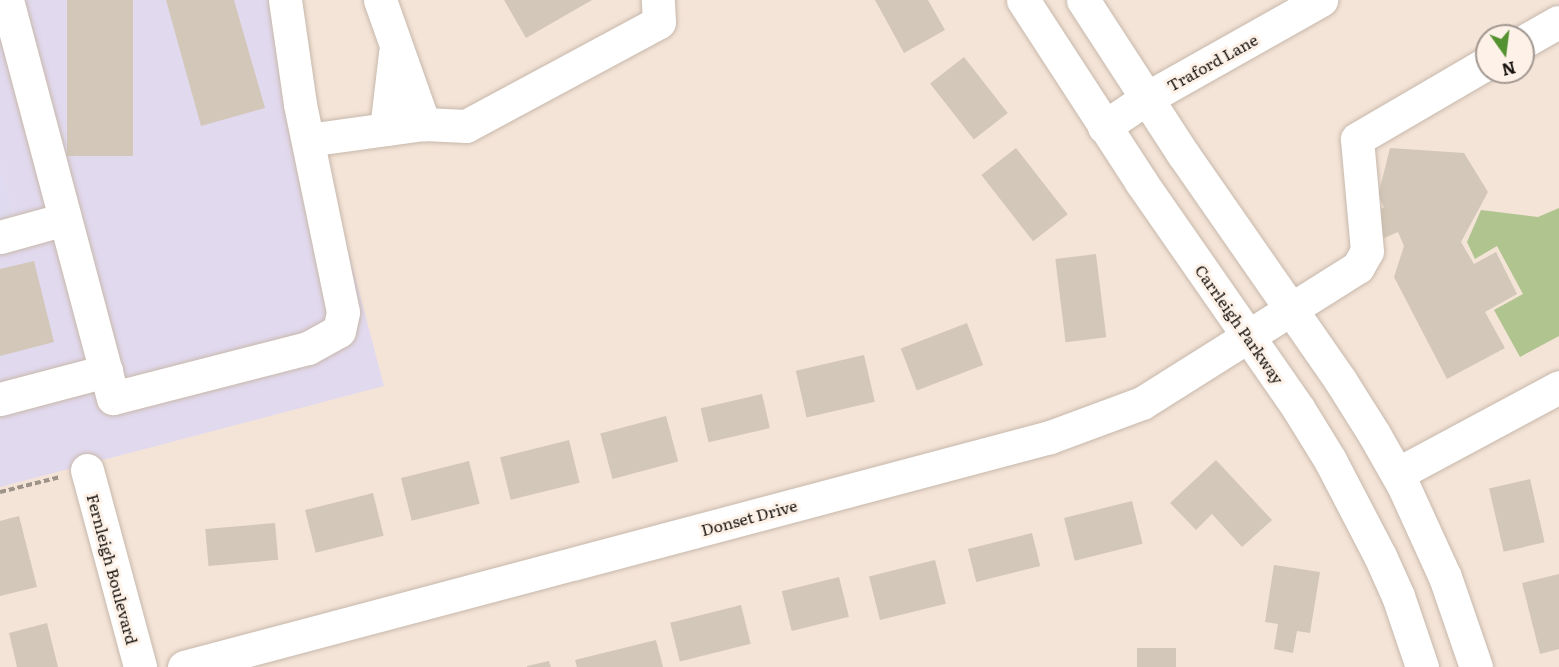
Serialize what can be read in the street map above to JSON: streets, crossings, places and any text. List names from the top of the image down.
{
  "streets": {
    "street": [
      "Traford Lane",
      "Carrleigh Parkway",
      "Donset Drive",
      "Fernleigh Boulevard"
    ]
  },
  "crossings": [
    ["Traford Lane", "Carrleigh Parkway"],
    ["Carrleigh Parkway", "Donset Drive"]
  ],
  "north": "bottom"
}
